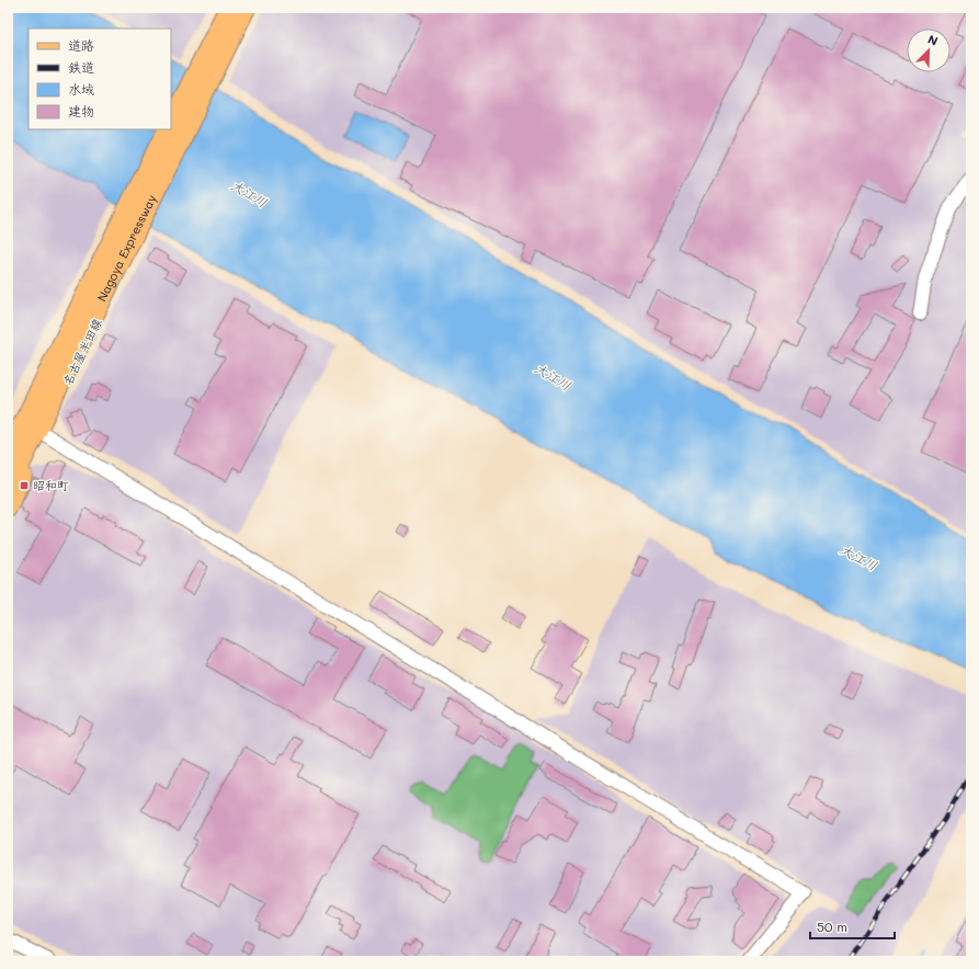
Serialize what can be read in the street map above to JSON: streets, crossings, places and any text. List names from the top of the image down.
{
  "streets": {
    "highway": ["Nagoya Expressway"],
    "main road": ["名古屋半田線"]
  },
  "water": ["大江川"],
  "places": {
    "transit": ["昭和町"]
  },
  "legend": [
    "道路",
    "鉄道",
    "水域",
    "建物"
  ],
  "scale_bar": "50 m",
  "north": "top right"
}
